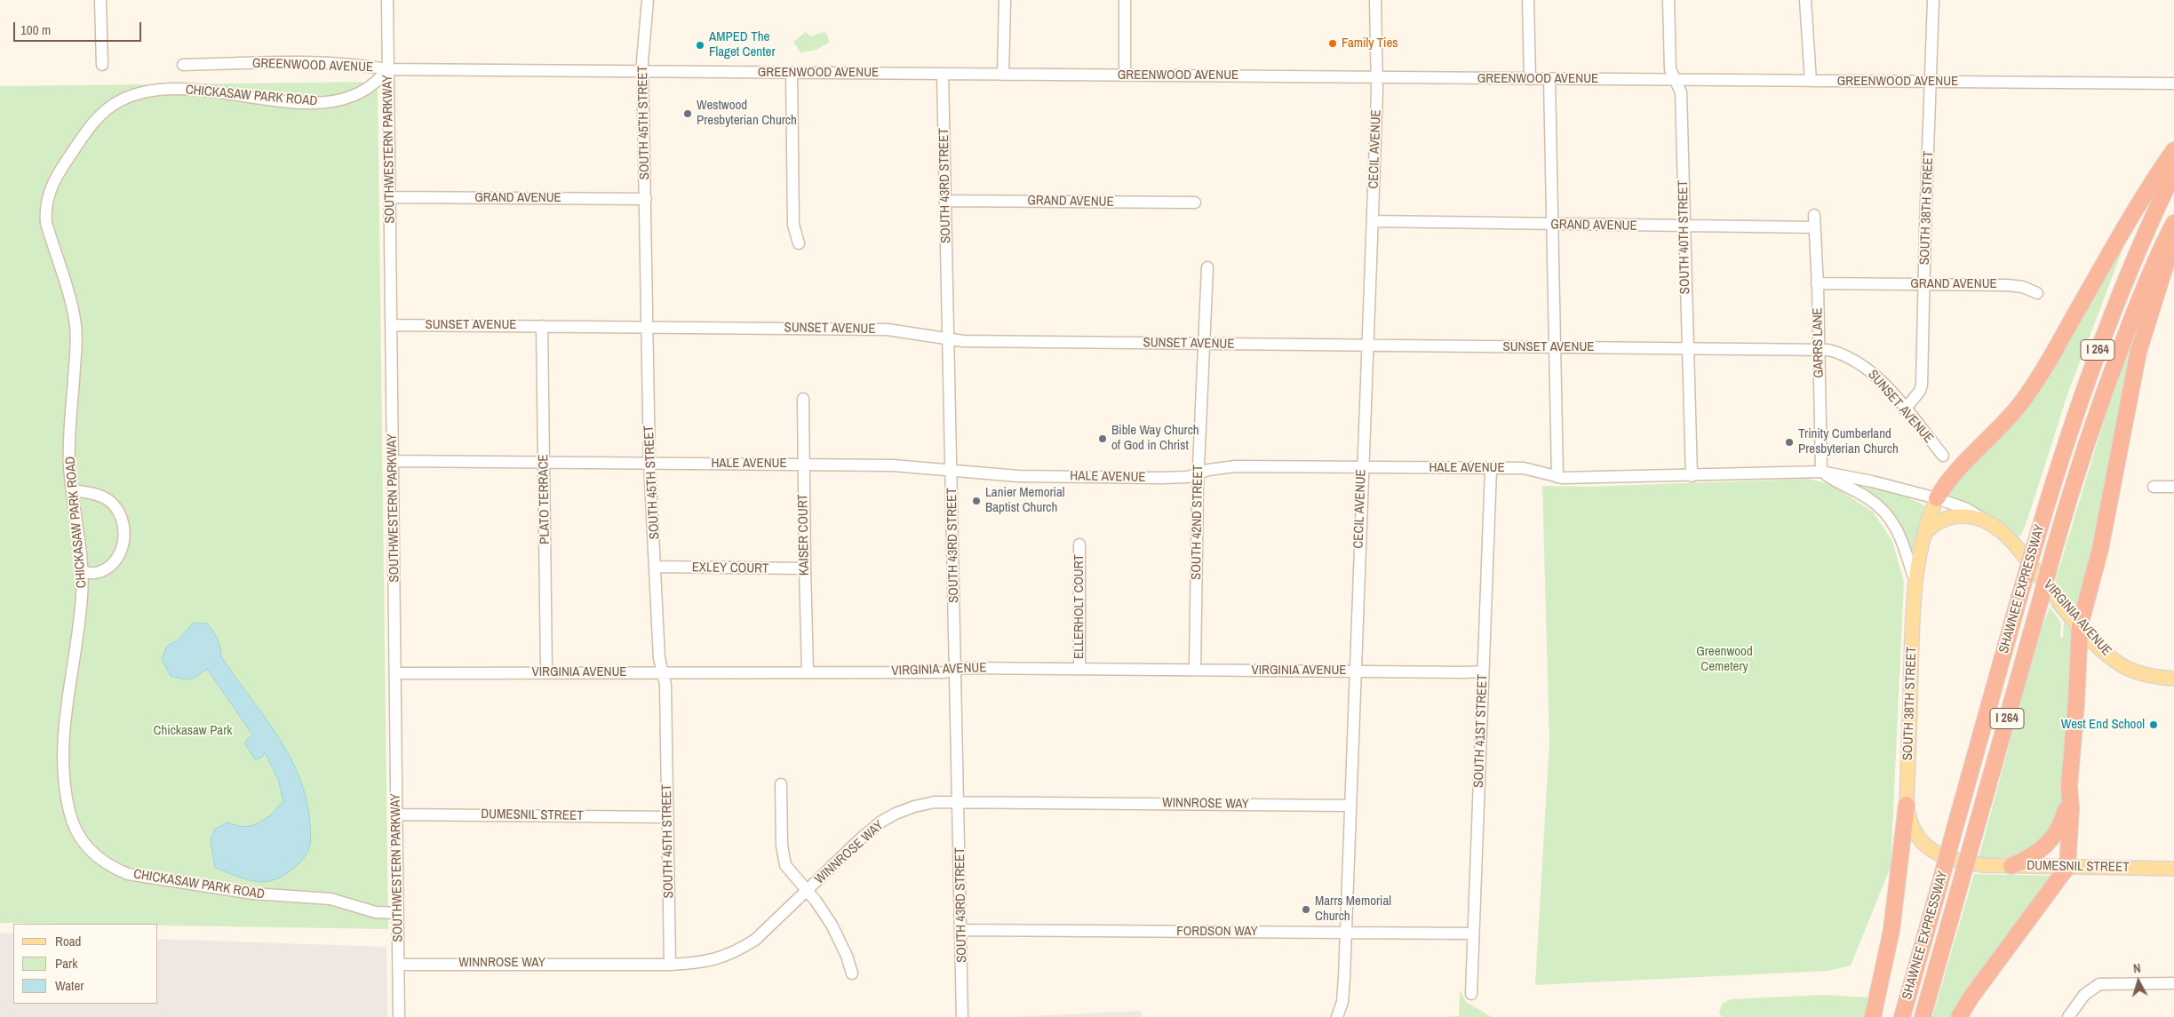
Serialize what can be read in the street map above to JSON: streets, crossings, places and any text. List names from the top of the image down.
{
  "streets": {
    "highway": ["I 264", "SHAWNEE EXPRESSWAY"],
    "main road": ["SOUTH 38TH STREET", "VIRGINIA AVENUE", "DUMESNIL STREET"],
    "street": [
      "GREENWOOD AVENUE",
      "CHICKASAW PARK ROAD",
      "SOUTH 45TH STREET",
      "SOUTHWESTERN PARKWAY",
      "CECIL AVENUE",
      "SOUTH 43RD STREET",
      "GRAND AVENUE",
      "SOUTH 40TH STREET",
      "SUNSET AVENUE",
      "GARRS LANE",
      "HALE AVENUE",
      "PLATO TERRACE",
      "SOUTH 42ND STREET",
      "KAISER COURT",
      "EXLEY COURT",
      "ELLERHOLT COURT",
      "SOUTH 41ST STREET",
      "WINNROSE WAY",
      "FORDSON WAY"
    ]
  },
  "crossings": [
    ["GREENWOOD AVENUE", "CHICKASAW PARK ROAD"],
    ["GREENWOOD AVENUE", "SOUTH 45TH STREET"],
    ["GREENWOOD AVENUE", "SOUTHWESTERN PARKWAY"],
    ["GREENWOOD AVENUE", "CECIL AVENUE"],
    ["GREENWOOD AVENUE", "SOUTH 43RD STREET"],
    ["GREENWOOD AVENUE", "SOUTH 38TH STREET"],
    ["GREENWOOD AVENUE", "SOUTH 40TH STREET"],
    ["CHICKASAW PARK ROAD", "SOUTHWESTERN PARKWAY"],
    ["SOUTH 45TH STREET", "GRAND AVENUE"],
    ["SOUTH 45TH STREET", "SUNSET AVENUE"],
    ["SOUTH 45TH STREET", "HALE AVENUE"],
    ["SOUTH 45TH STREET", "EXLEY COURT"],
    ["SOUTH 45TH STREET", "VIRGINIA AVENUE"],
    ["SOUTH 45TH STREET", "WINNROSE WAY"],
    ["SOUTH 45TH STREET", "DUMESNIL STREET"],
    ["SOUTHWESTERN PARKWAY", "GRAND AVENUE"],
    ["SOUTHWESTERN PARKWAY", "SUNSET AVENUE"],
    ["SOUTHWESTERN PARKWAY", "HALE AVENUE"],
    ["SOUTHWESTERN PARKWAY", "VIRGINIA AVENUE"],
    ["SOUTHWESTERN PARKWAY", "WINNROSE WAY"],
    ["SOUTHWESTERN PARKWAY", "DUMESNIL STREET"],
    ["CECIL AVENUE", "GRAND AVENUE"],
    ["CECIL AVENUE", "SUNSET AVENUE"],
    ["CECIL AVENUE", "HALE AVENUE"],
    ["CECIL AVENUE", "VIRGINIA AVENUE"],
    ["CECIL AVENUE", "WINNROSE WAY"],
    ["CECIL AVENUE", "FORDSON WAY"],
    ["SOUTH 43RD STREET", "GRAND AVENUE"],
    ["SOUTH 43RD STREET", "SUNSET AVENUE"],
    ["SOUTH 43RD STREET", "HALE AVENUE"],
    ["SOUTH 43RD STREET", "VIRGINIA AVENUE"],
    ["SOUTH 43RD STREET", "WINNROSE WAY"],
    ["SOUTH 43RD STREET", "FORDSON WAY"],
    ["GRAND AVENUE", "SOUTH 38TH STREET"],
    ["GRAND AVENUE", "SOUTH 40TH STREET"],
    ["GRAND AVENUE", "GARRS LANE"],
    ["SOUTH 38TH STREET", "SUNSET AVENUE"],
    ["SOUTH 38TH STREET", "VIRGINIA AVENUE"],
    ["SOUTH 38TH STREET", "DUMESNIL STREET"],
    ["SOUTH 40TH STREET", "SUNSET AVENUE"],
    ["SOUTH 40TH STREET", "HALE AVENUE"],
    ["SUNSET AVENUE", "GARRS LANE"],
    ["SUNSET AVENUE", "PLATO TERRACE"],
    ["SUNSET AVENUE", "SOUTH 42ND STREET"],
    ["GARRS LANE", "HALE AVENUE"],
    ["GARRS LANE", "VIRGINIA AVENUE"],
    ["HALE AVENUE", "PLATO TERRACE"],
    ["HALE AVENUE", "SOUTH 42ND STREET"],
    ["HALE AVENUE", "KAISER COURT"],
    ["HALE AVENUE", "VIRGINIA AVENUE"],
    ["HALE AVENUE", "SOUTH 41ST STREET"],
    ["PLATO TERRACE", "VIRGINIA AVENUE"],
    ["SOUTH 42ND STREET", "VIRGINIA AVENUE"],
    ["KAISER COURT", "EXLEY COURT"],
    ["KAISER COURT", "VIRGINIA AVENUE"],
    ["ELLERHOLT COURT", "VIRGINIA AVENUE"],
    ["VIRGINIA AVENUE", "SOUTH 41ST STREET"],
    ["SOUTH 41ST STREET", "FORDSON WAY"]
  ],
  "parks": ["Greenwood Cemetery", "Chickasaw Park"],
  "places": [
    "Family Ties",
    "AMPED The Flaget Center",
    "Westwood Presbyterian Church",
    "Bible Way Church of God in Christ",
    "Trinity Cumberland Presbyterian Church",
    "Lanier Memorial Baptist Church",
    "West End School",
    "Marrs Memorial Church"
  ],
  "legend": ["Road", "Park", "Water"],
  "scale_bar": "100 m",
  "north": "top"
}
